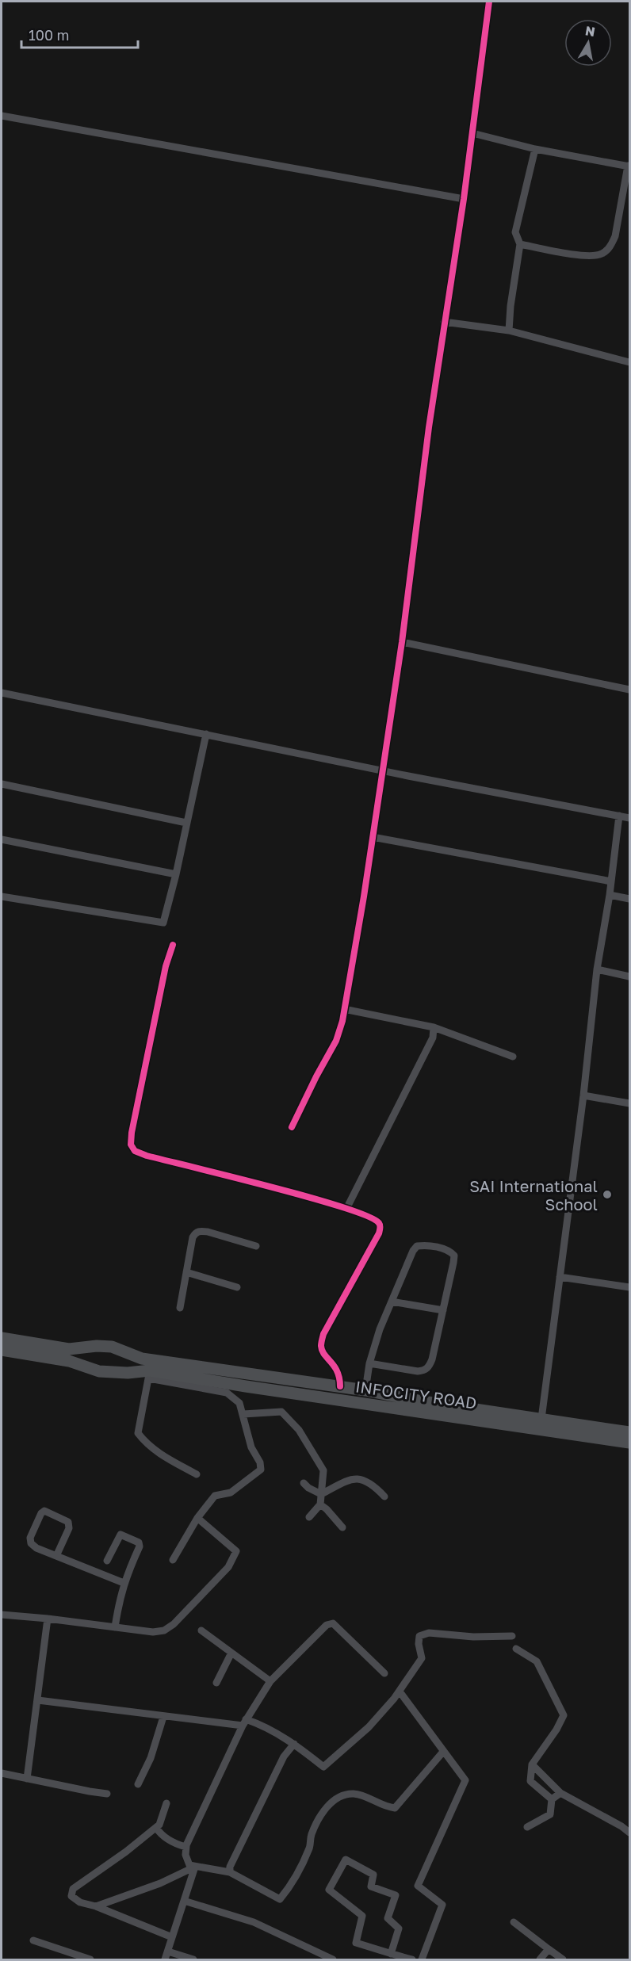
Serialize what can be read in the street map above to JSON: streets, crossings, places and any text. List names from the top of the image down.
{
  "streets": {
    "main road": ["INFOCITY ROAD"]
  },
  "places": ["SAI International School"],
  "scale_bar": "100 m",
  "north": "top"
}
